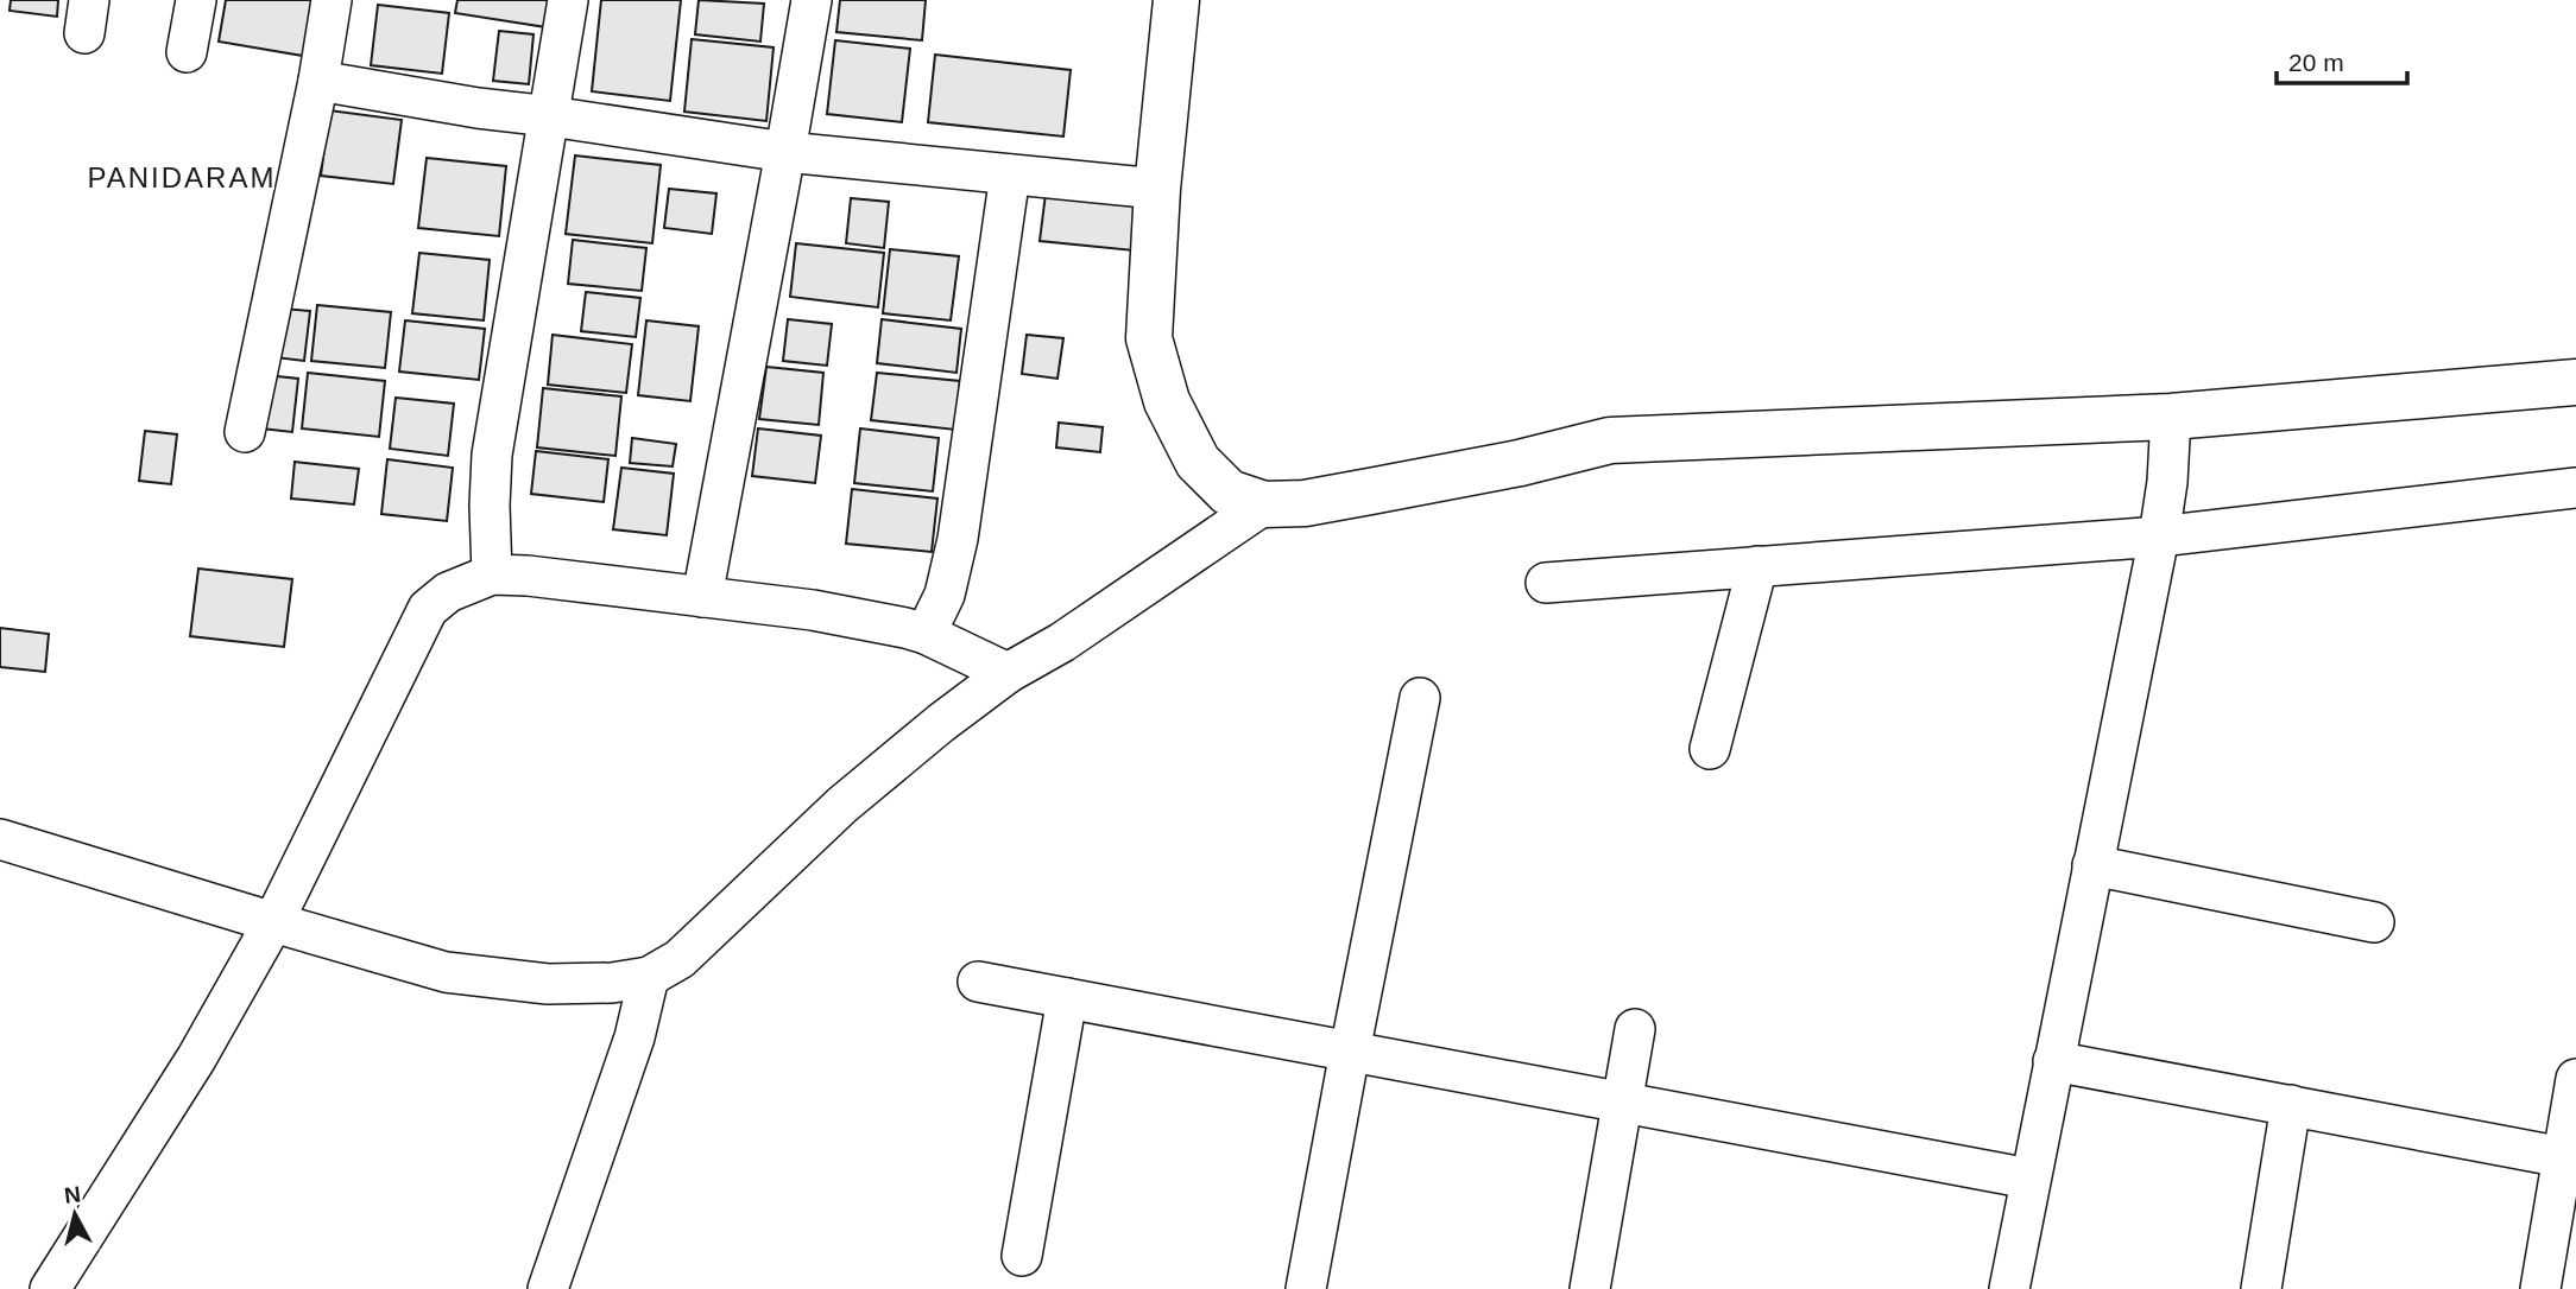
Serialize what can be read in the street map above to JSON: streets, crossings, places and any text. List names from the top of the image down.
{
  "districts": ["PANIDARAM"],
  "scale_bar": "20 m",
  "north": "top"
}
